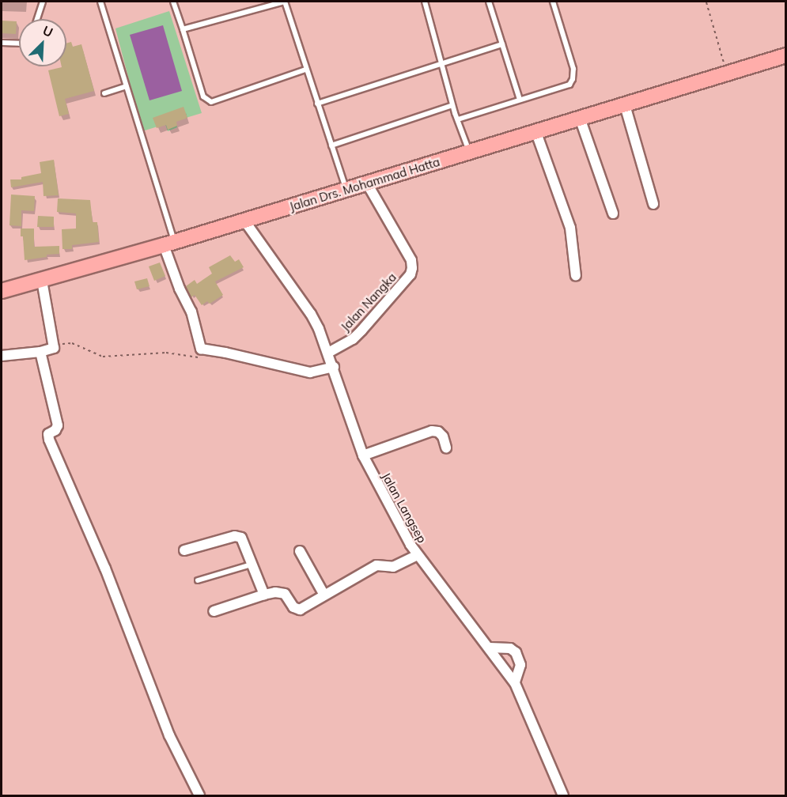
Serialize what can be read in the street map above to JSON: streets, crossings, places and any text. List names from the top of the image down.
{
  "streets": {
    "main road": ["Jalan Drs. Mohammad Hatta"],
    "street": ["Jalan Nangka", "Jalan Langsep"]
  },
  "crossings": [
    ["Jalan Drs. Mohammad Hatta", "Jalan Nangka"],
    ["Jalan Drs. Mohammad Hatta", "Jalan Langsep"],
    ["Jalan Nangka", "Jalan Langsep"]
  ],
  "north": "top right"
}
